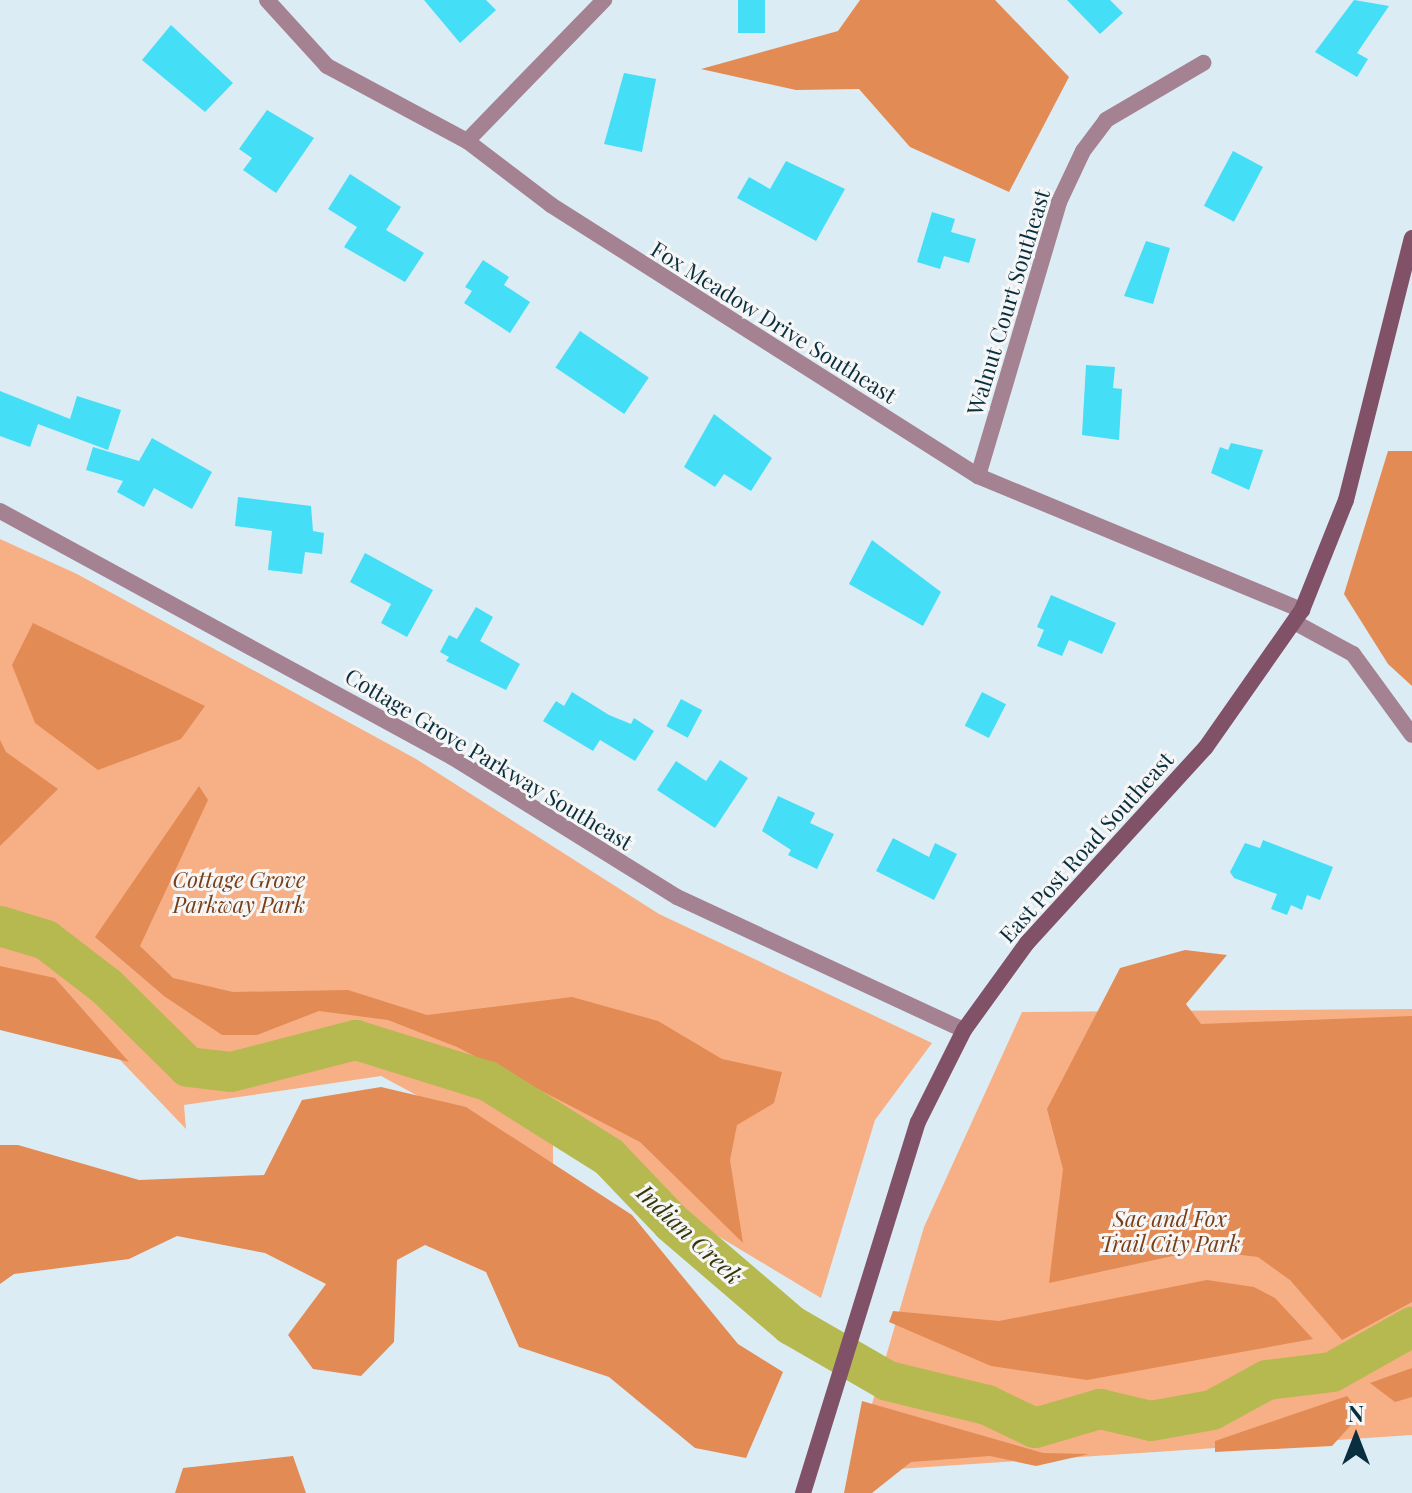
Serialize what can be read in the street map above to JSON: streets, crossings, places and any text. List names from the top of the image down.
{
  "streets": {
    "main road": ["East Post Road Southeast"],
    "street": ["Walnut Court Southeast", "Fox Meadow Drive Southeast", "Cottage Grove Parkway Southeast"]
  },
  "crossings": [
    ["Walnut Court Southeast", "Fox Meadow Drive Southeast"],
    ["Fox Meadow Drive Southeast", "East Post Road Southeast"],
    ["Cottage Grove Parkway Southeast", "East Post Road Southeast"]
  ],
  "water": ["Indian Creek"],
  "parks": ["Cottage Grove Parkway Park", "Sac and Fox Trail City Park"],
  "north": "top"
}
